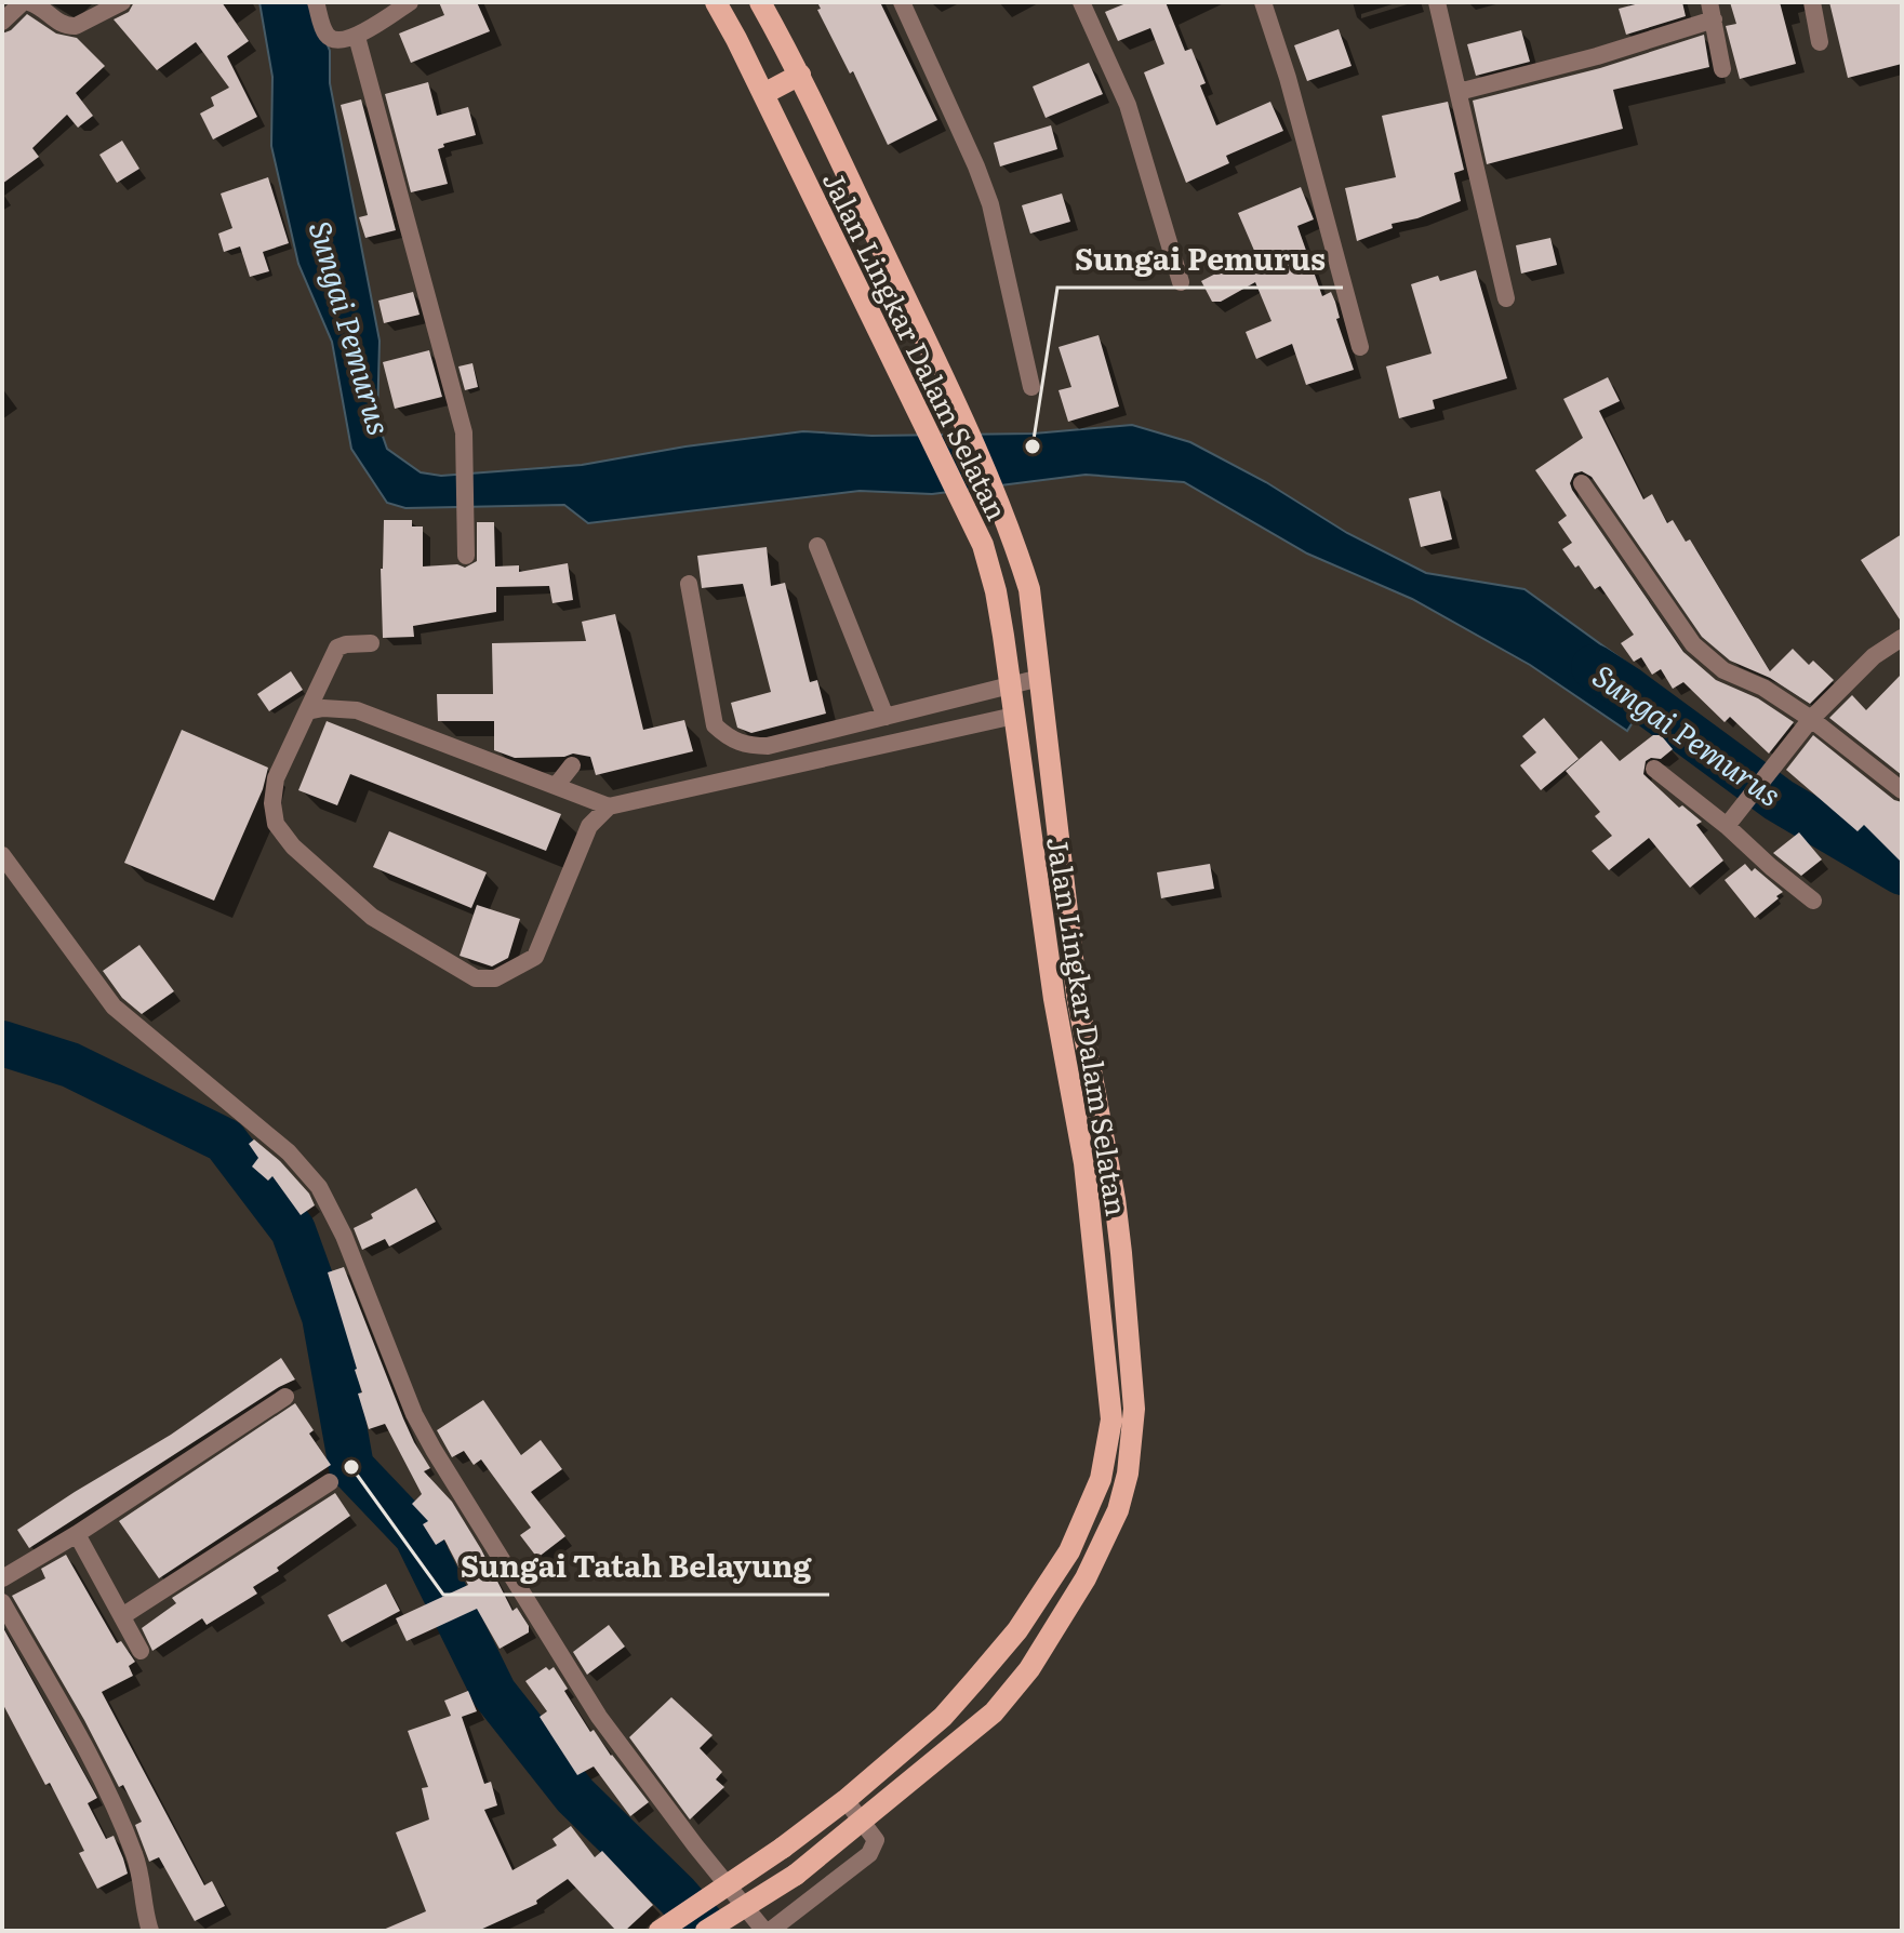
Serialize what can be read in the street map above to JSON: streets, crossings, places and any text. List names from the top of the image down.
{
  "streets": {
    "main road": ["Jalan Lingkar Dalam Selatan"]
  },
  "water": ["Sungai Pemurus"],
  "places": ["Sungai Pemurus", "Sungai Tatah Belayung"]
}
